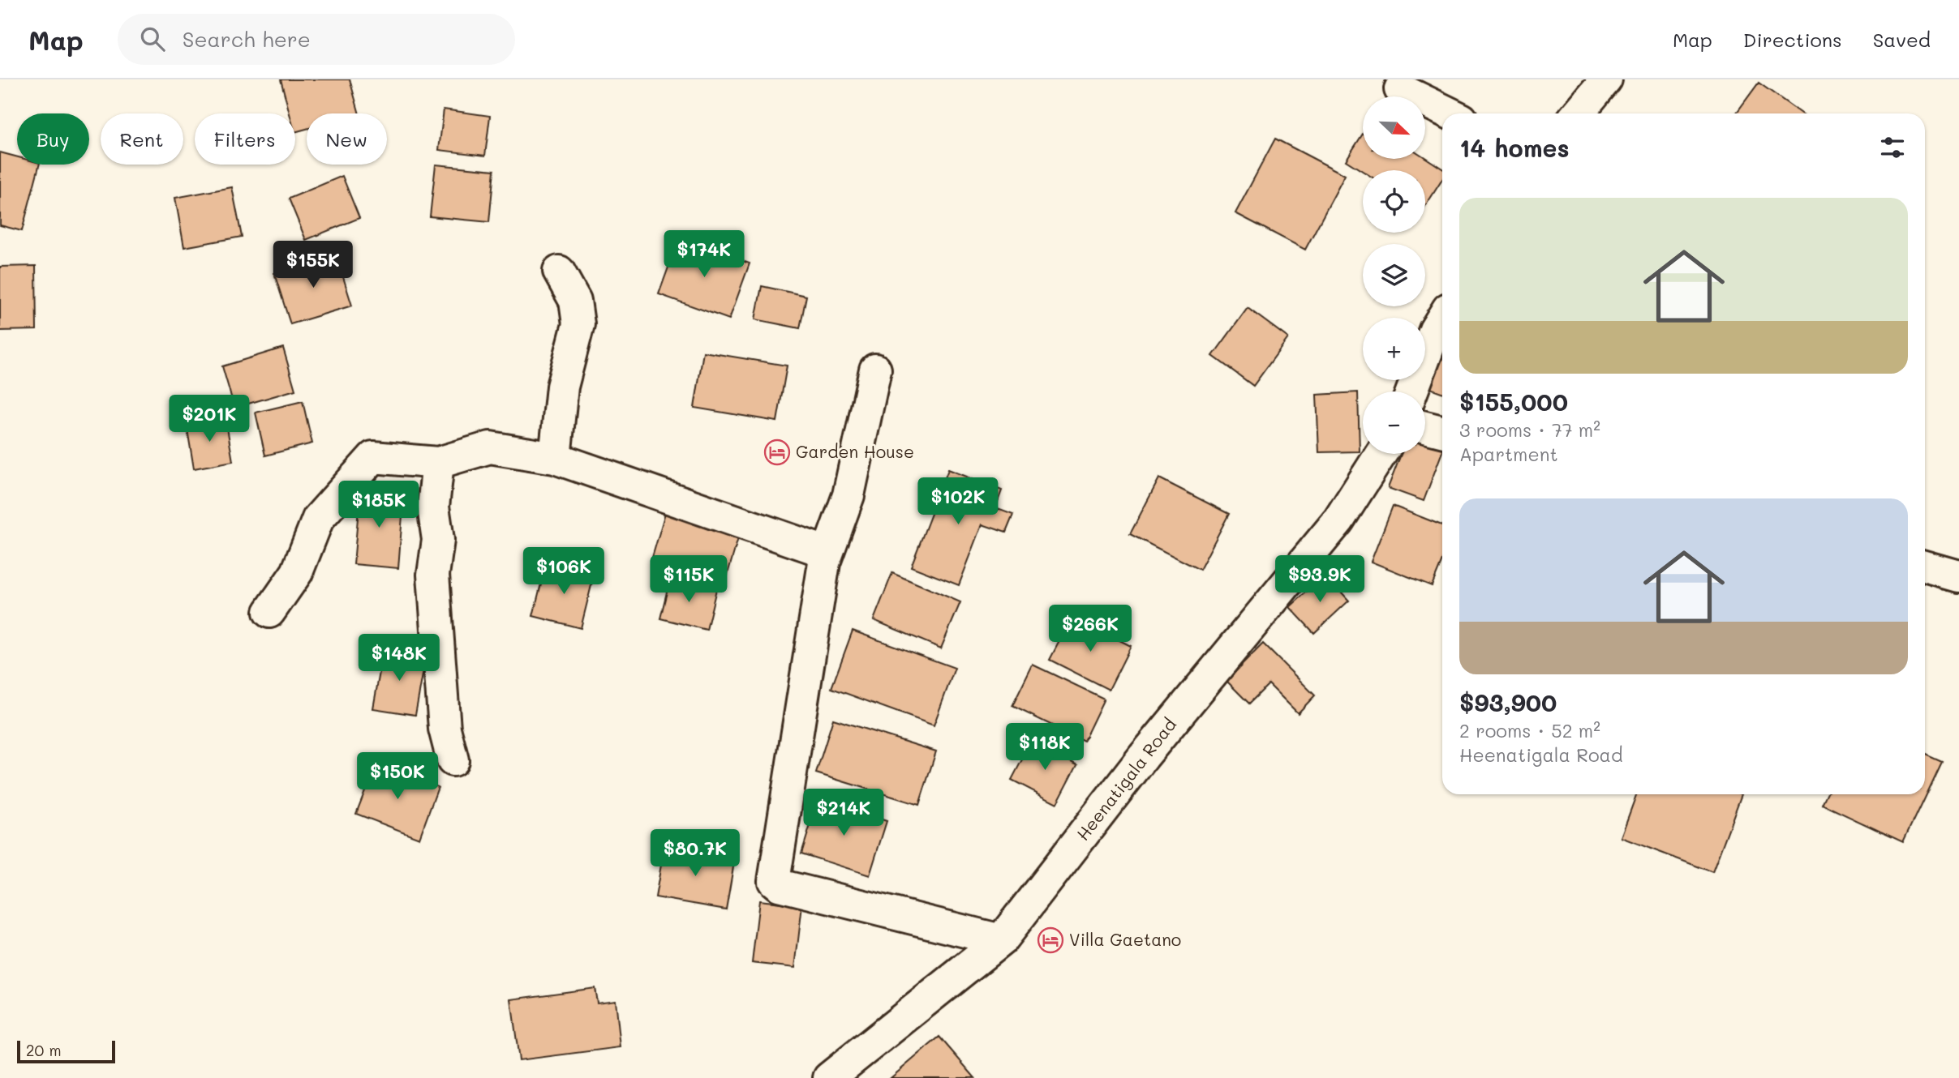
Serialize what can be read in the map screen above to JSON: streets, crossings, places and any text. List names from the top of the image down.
{
  "streets": {
    "street": ["Heenatigala Road"]
  },
  "places": {
    "hotel": ["Garden House", "Villa Gaetano"]
  },
  "scale_bar": "20 m",
  "north": "bottom right",
  "page": {
    "header": "Map",
    "search": "Search here",
    "nav": ["Map", "Directions", "Saved"],
    "map_buttons": ["+", "−"],
    "chip": [
      "Buy",
      "Rent",
      "Filters",
      "New"
    ],
    "heading": "14 homes",
    "list": [
      {
        "name": "$155,000",
        "note": "3 rooms · 77 m² · Apartment"
      },
      {
        "name": "$93,900",
        "note": "2 rooms · 52 m² · Heenatigala Road"
      }
    ],
    "price": [
      "$174K",
      "$155K",
      "$201K",
      "$102K",
      "$185K",
      "$106K",
      "$115K",
      "$93.9K",
      "$266K",
      "$148K",
      "$118K",
      "$150K",
      "$214K",
      "$80.7K"
    ],
    "scale": "20 m"
  }
}
